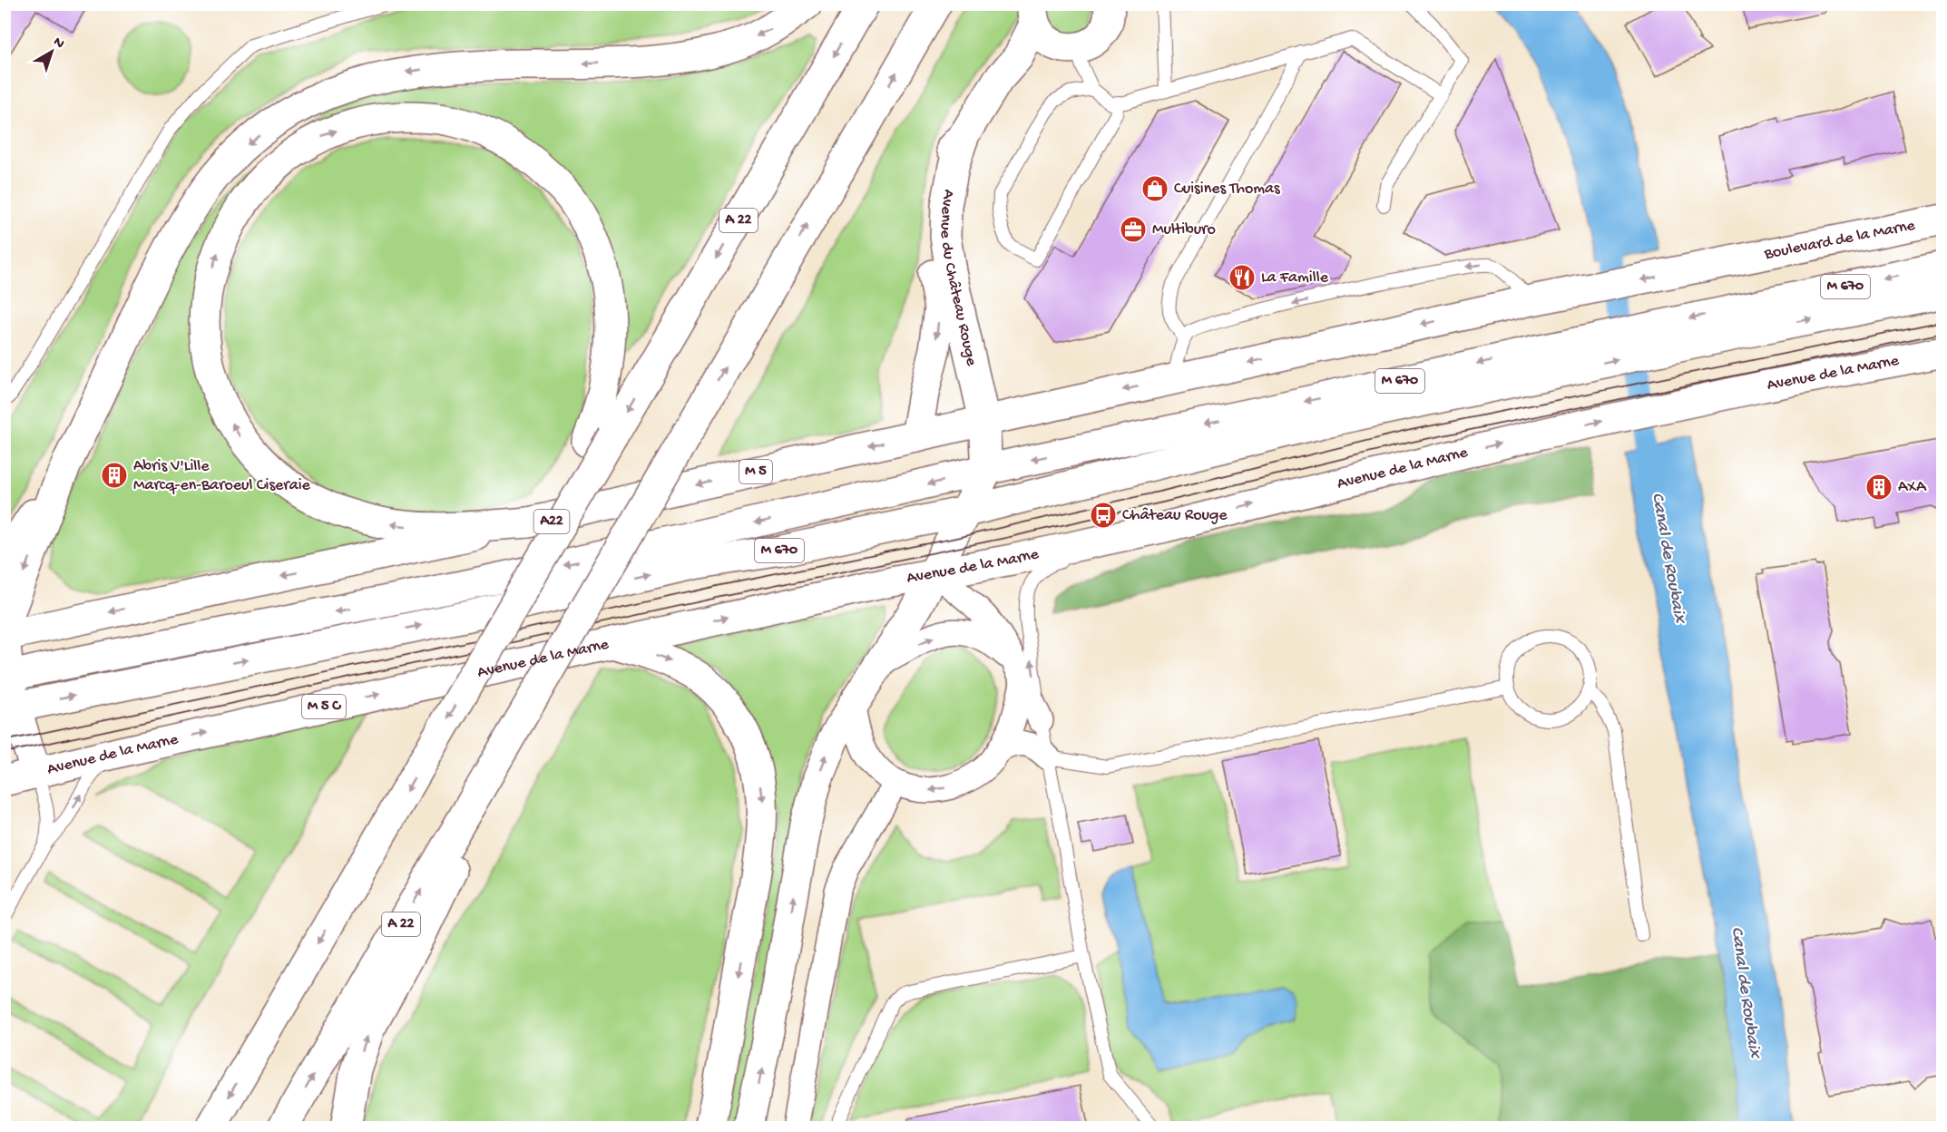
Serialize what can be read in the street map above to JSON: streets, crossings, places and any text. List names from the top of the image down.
{
  "streets": {
    "main road": [
      "A 22",
      "Boulevard de la Marne",
      "Avenue du Château Rouge",
      "M 670",
      "Avenue de la Marne",
      "M 5",
      "A22",
      "M 5 C"
    ]
  },
  "crossings": [
    ["A 22", "A22"],
    ["Boulevard de la Marne", "M 5"],
    ["Avenue du Château Rouge", "M 670"],
    ["Avenue du Château Rouge", "M 5"]
  ],
  "water": ["Canal de Roubaix"],
  "places": {
    "shop": ["Cuisines Thomas"],
    "office": ["Multiburo"],
    "restaurant": ["La Famille"],
    "building": ["Abris V'Lille Marcq-en-Baroeul Ciseraie", "AXA"],
    "bus stop": ["Château Rouge"]
  },
  "north": "top right"
}
